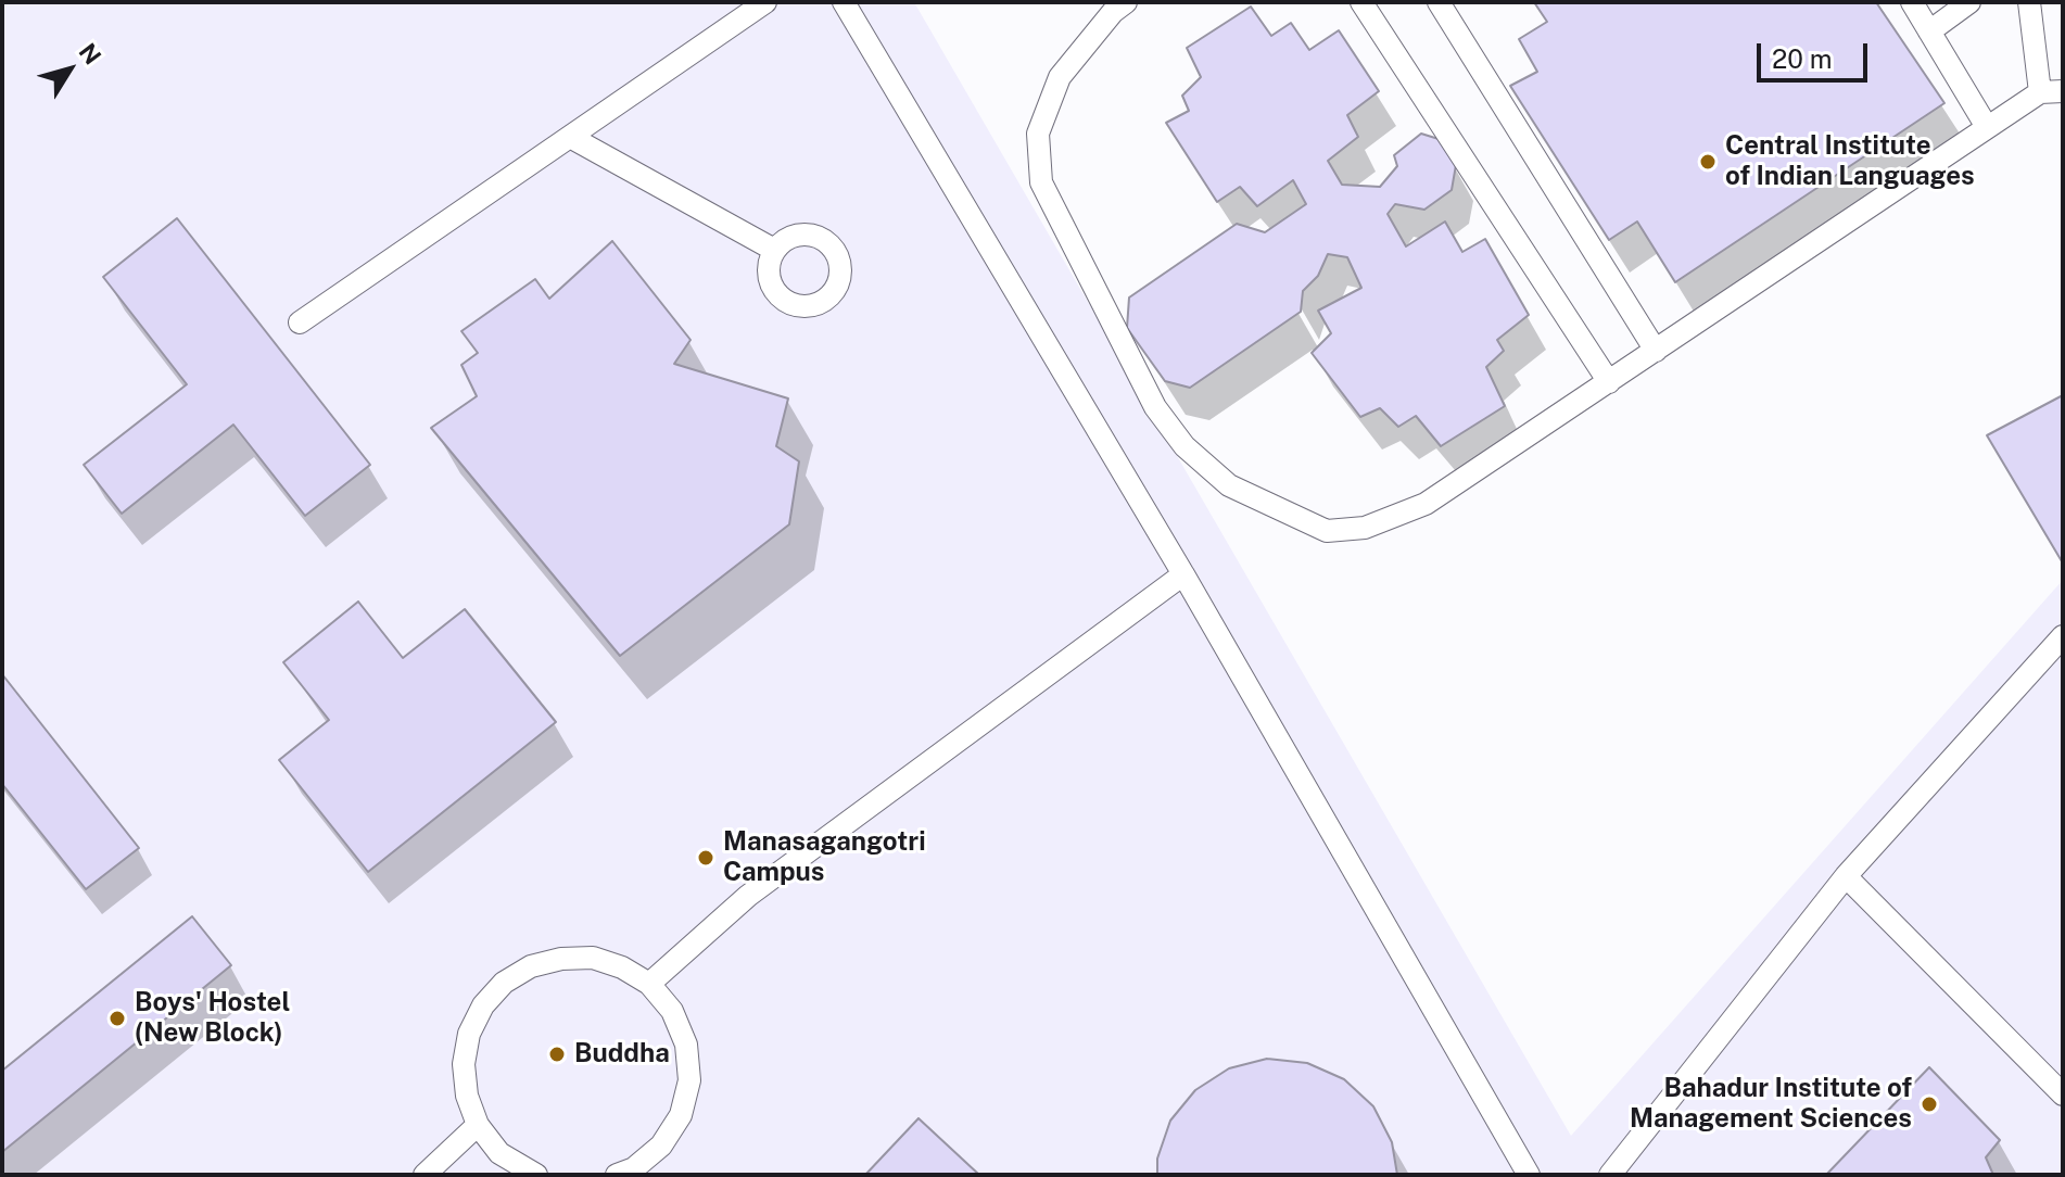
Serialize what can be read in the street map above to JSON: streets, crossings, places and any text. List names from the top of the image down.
{
  "places": [
    "Central Institute of Indian Languages",
    "Manasagangotri Campus",
    "Boys' Hostel (New Block)",
    "Buddha",
    "Bahadur Institute of Management Sciences"
  ],
  "scale_bar": "20 m",
  "north": "top right"
}
